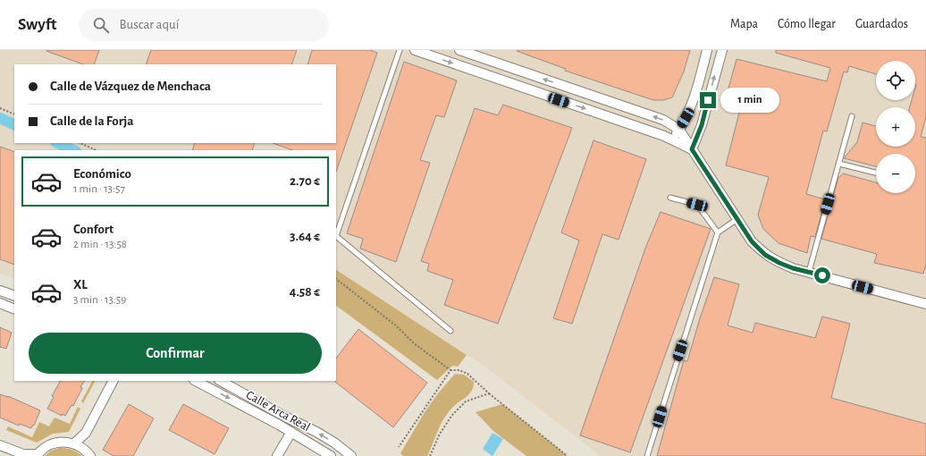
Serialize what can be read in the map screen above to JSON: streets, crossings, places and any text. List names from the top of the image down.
{
  "streets": {
    "street": ["Calle Arca Real"]
  },
  "page": {
    "header": "Swyft",
    "search": "Buscar aquí",
    "nav": ["Mapa", "Cómo llegar", "Guardados"],
    "map_buttons": ["+", "−"],
    "banner": ["Calle de Vázquez de Menchaca", "Calle de la Forja"],
    "bubble": "1 min",
    "list": [
      {
        "name": "Económico",
        "note": "1 min · 13:57",
        "value": "2.70 €"
      },
      {
        "name": "Confort",
        "note": "2 min · 13:58",
        "value": "3.64 €"
      },
      {
        "name": "XL",
        "note": "3 min · 13:59",
        "value": "4.58 €"
      }
    ],
    "buttons": "Confirmar"
  }
}
